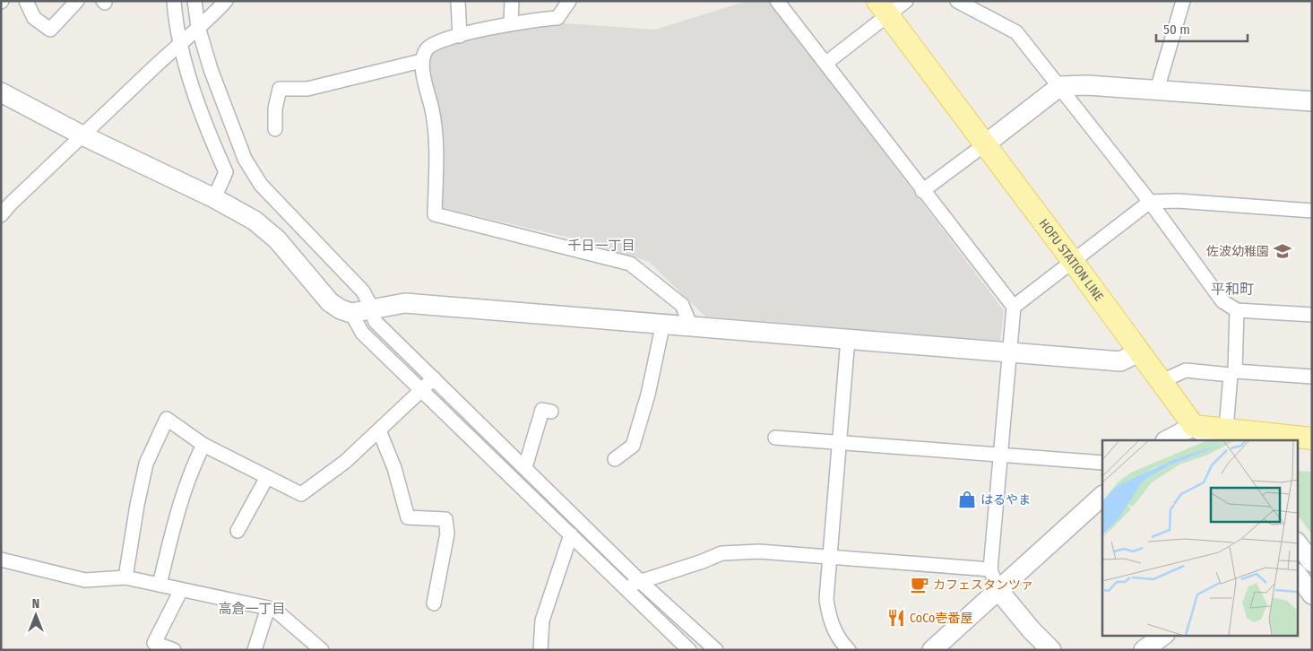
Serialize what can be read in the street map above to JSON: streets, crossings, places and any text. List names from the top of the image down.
{
  "streets": {
    "main road": ["HOFU STATION LINE"]
  },
  "districts": ["千日一丁目", "平和町", "高倉一丁目"],
  "places": {
    "school or university": ["佐波幼稚園"],
    "shop": ["はるやま"],
    "cafe": ["カフェスタンツァ"],
    "restaurant": ["CoCo壱番屋"]
  },
  "scale_bar": "50 m",
  "north": "top"
}
